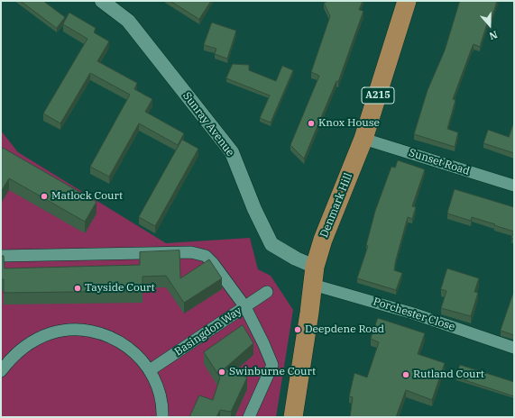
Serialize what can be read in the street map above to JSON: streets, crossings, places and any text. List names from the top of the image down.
{
  "streets": {
    "main road": ["A215", "Denmark Hill"],
    "street": [
      "Sunray Avenue",
      "Sunset Road",
      "Porchester Close",
      "Basingdon Way"
    ]
  },
  "crossings": [
    ["Sunray Avenue", "Denmark Hill"],
    ["Sunray Avenue", "Porchester Close"],
    ["Sunset Road", "Denmark Hill"],
    ["Denmark Hill", "Porchester Close"]
  ],
  "places": [
    "Knox House",
    "Matlock Court",
    "Tayside Court",
    "Deepdene Road",
    "Swinburne Court",
    "Rutland Court"
  ],
  "north": "bottom"
}
